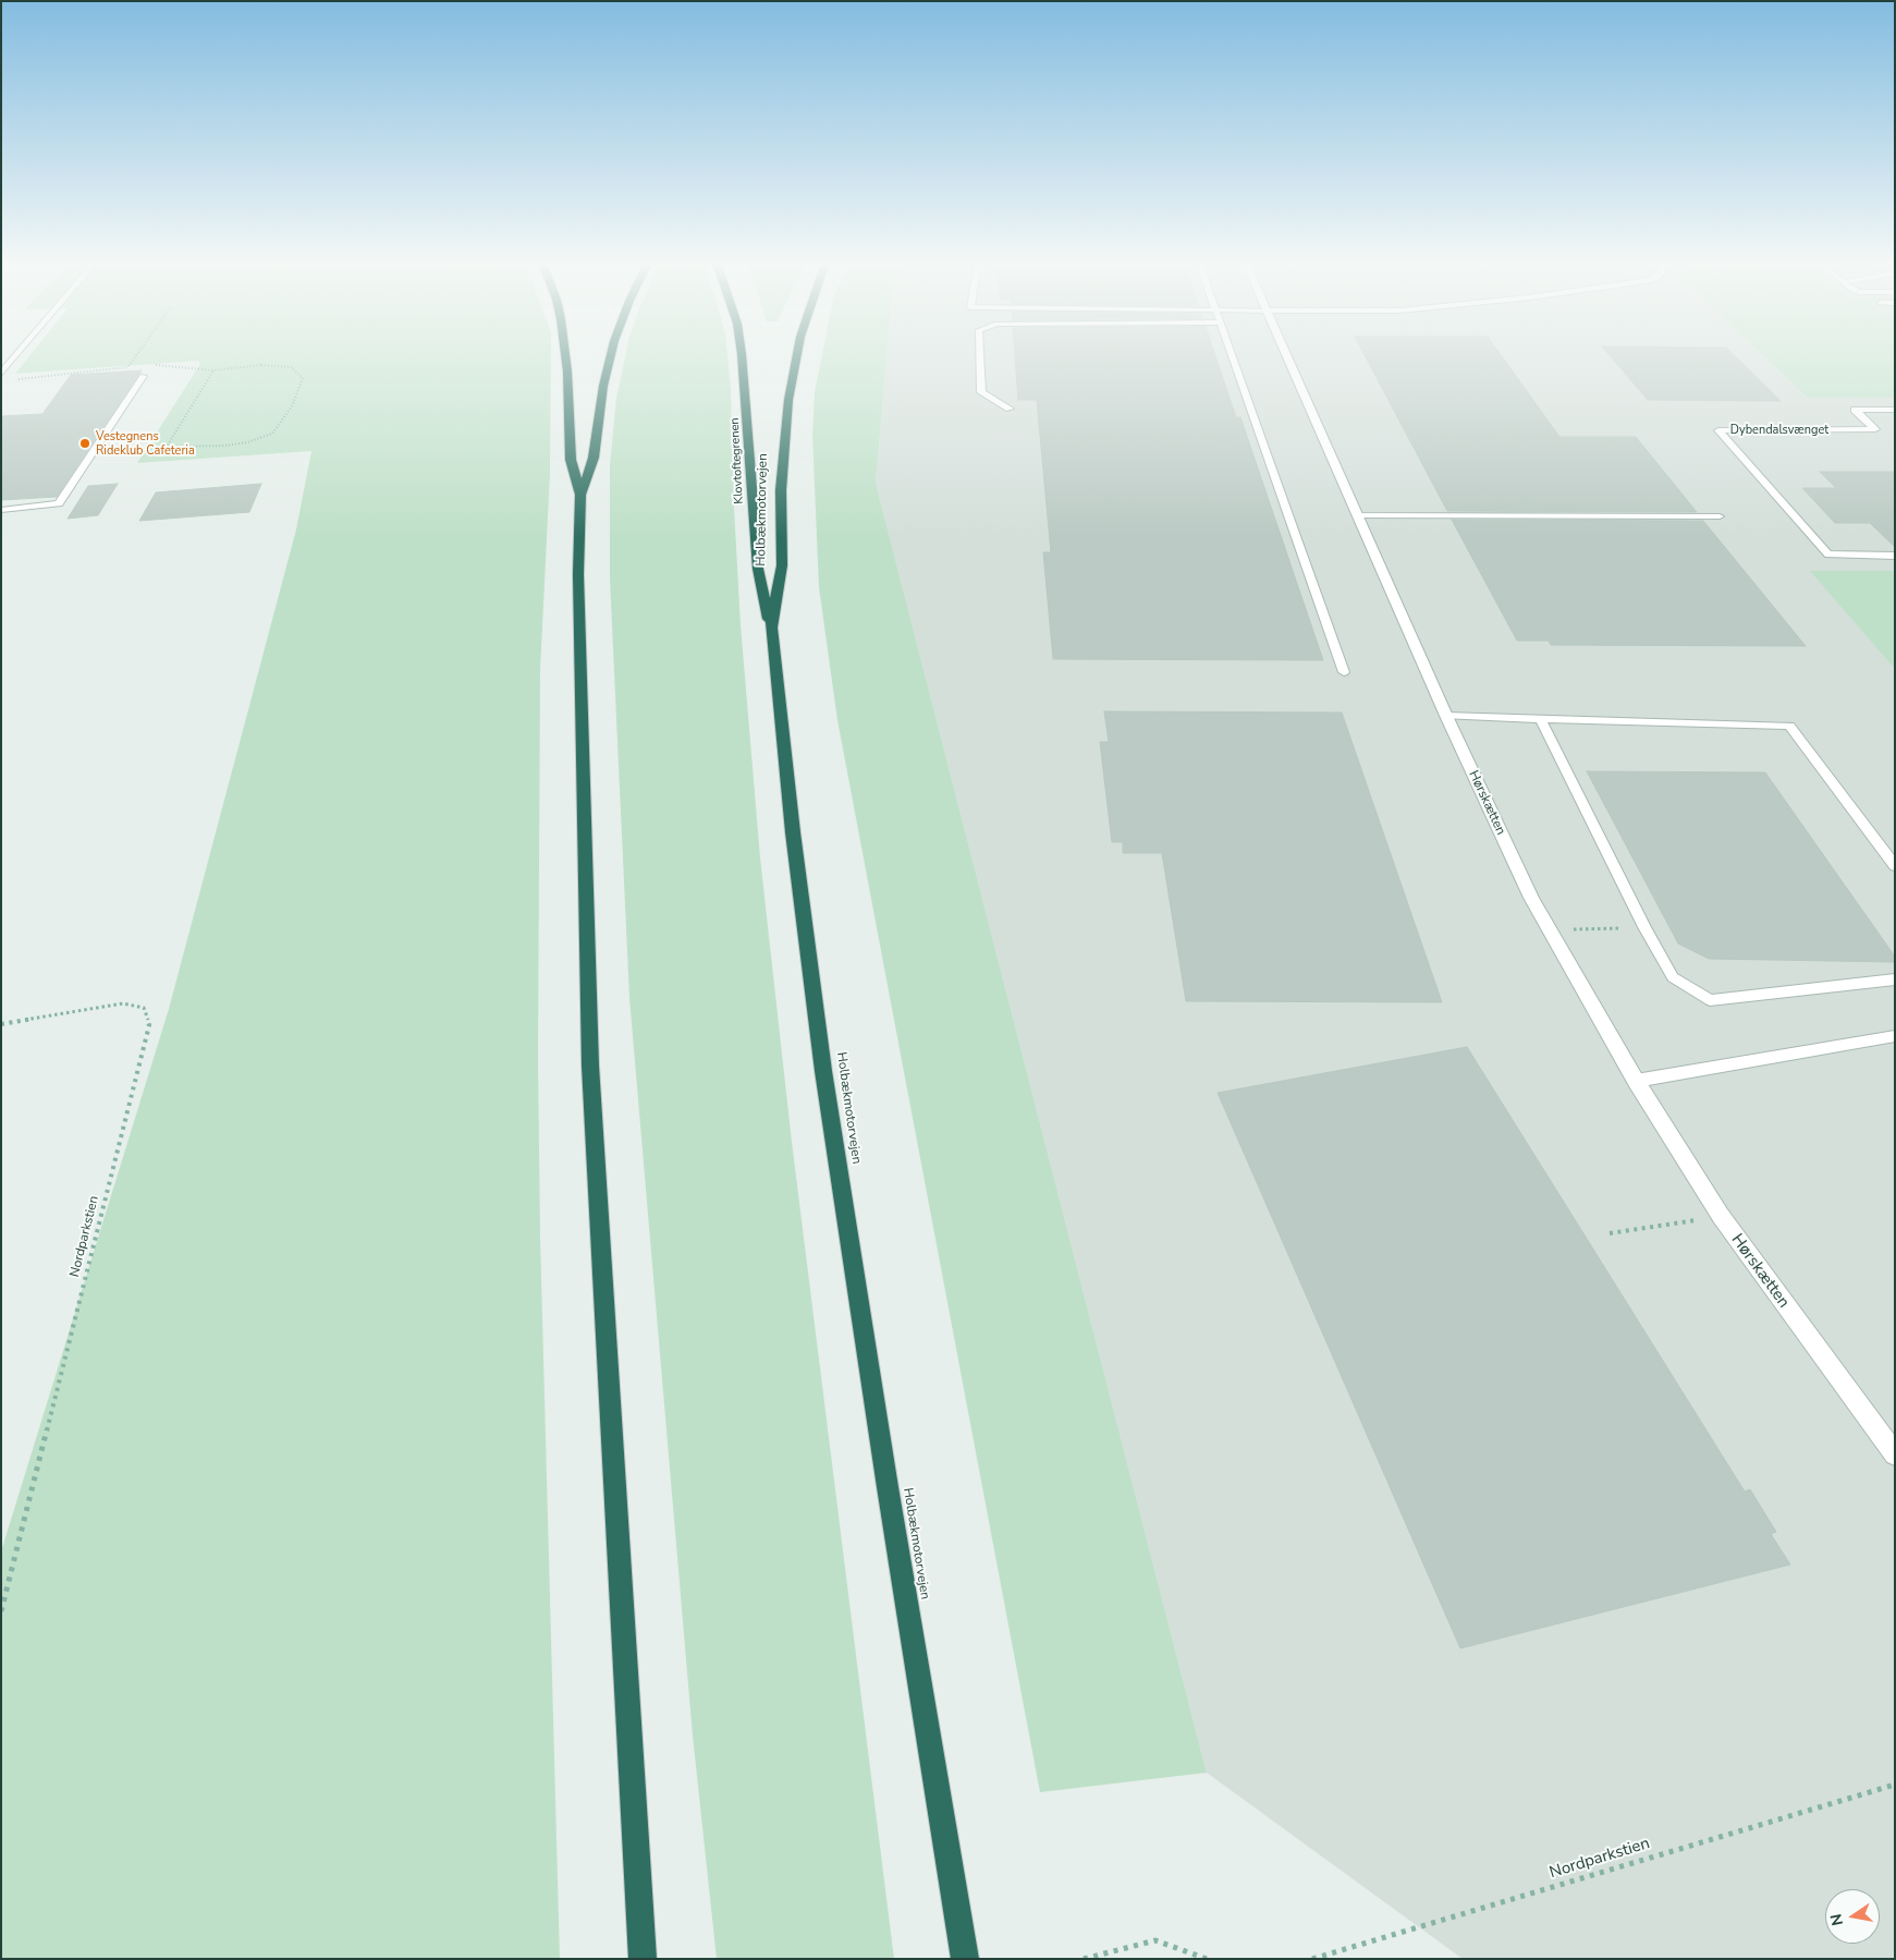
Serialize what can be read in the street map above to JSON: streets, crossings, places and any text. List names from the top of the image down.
{
  "streets": {
    "highway": ["Klovtoftegrenen", "Holbækmotorvejen"],
    "street": ["Hørskætten"],
    "lane": ["Dybendalsvænget"],
    "path": ["Nordparkstien"]
  },
  "crossings": [
    ["Klovtoftegrenen", "Holbækmotorvejen"]
  ],
  "places": ["Vestegnens Rideklub Cafeteria"],
  "north": "left"
}
